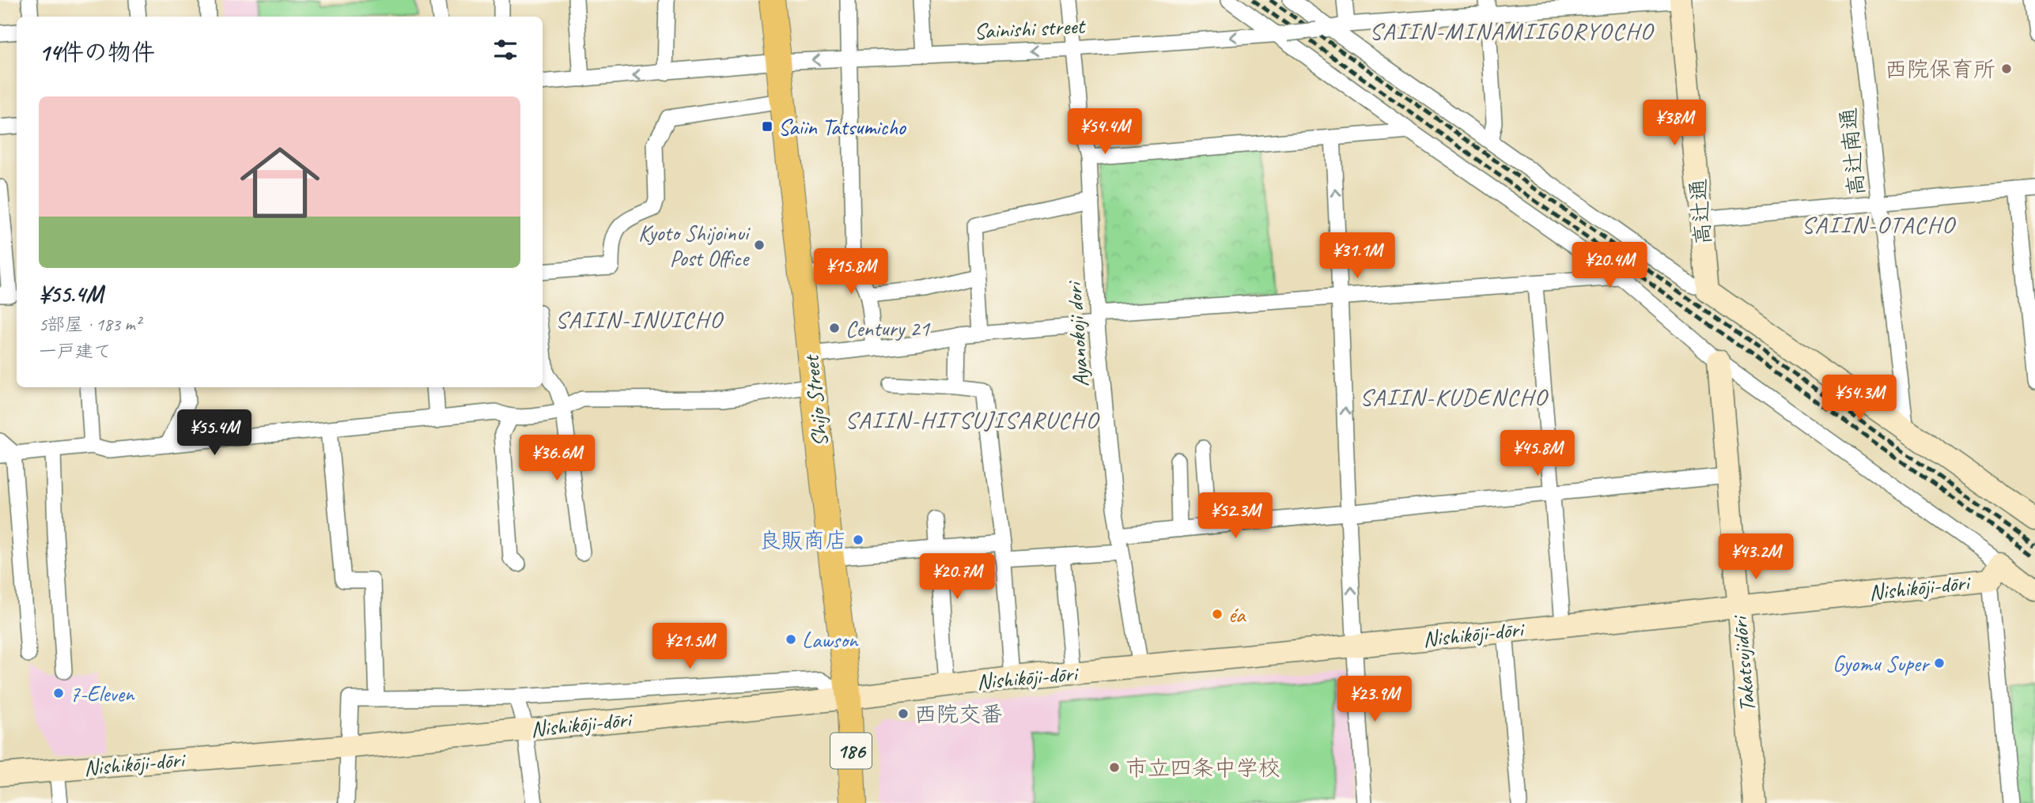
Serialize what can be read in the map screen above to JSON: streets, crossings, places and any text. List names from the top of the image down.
{
  "streets": {
    "main road": ["Shijo Street", "186"],
    "street": [
      "Sainishi street",
      "高辻南通",
      "高辻通",
      "Ayanokoji dori",
      "Nishikōji-dōri",
      "Takatsujidōri"
    ]
  },
  "crossings": [
    ["Sainishi street", "高辻通"],
    ["Sainishi street", "Ayanokoji dori"],
    ["Sainishi street", "Shijo Street"],
    ["Ayanokoji dori", "Nishikōji-dōri"],
    ["Shijo Street", "Nishikōji-dōri"],
    ["Nishikōji-dōri", "Takatsujidōri"]
  ],
  "districts": [
    "SAIIN-MINAMIIGORYOCHO",
    "SAIIN-OTACHO",
    "SAIIN-INUICHO",
    "SAIIN-KUDENCHO",
    "SAIIN-HITSUJISARUCHO"
  ],
  "places": {
    "other": [
      "西院保育所",
      "Kyoto Shijoinui Post Office",
      "Century 21",
      "良販商店",
      "éa",
      "Lawson",
      "Gyomu Super",
      "7-Eleven",
      "西院交番",
      "市立四条中学校"
    ],
    "transit": ["Saiin Tatsumicho"]
  },
  "page": {
    "heading": "14件の物件",
    "list": [
      {
        "name": "¥55.4M",
        "note": "5部屋 · 183 m² · 一戸建て"
      }
    ],
    "price": [
      "¥38M",
      "¥54.4M",
      "¥31.1M",
      "¥20.4M",
      "¥15.8M",
      "¥54.3M",
      "¥55.4M",
      "¥45.8M",
      "¥36.6M",
      "¥52.3M",
      "¥43.2M",
      "¥20.7M",
      "¥21.5M",
      "¥23.9M"
    ]
  }
}
